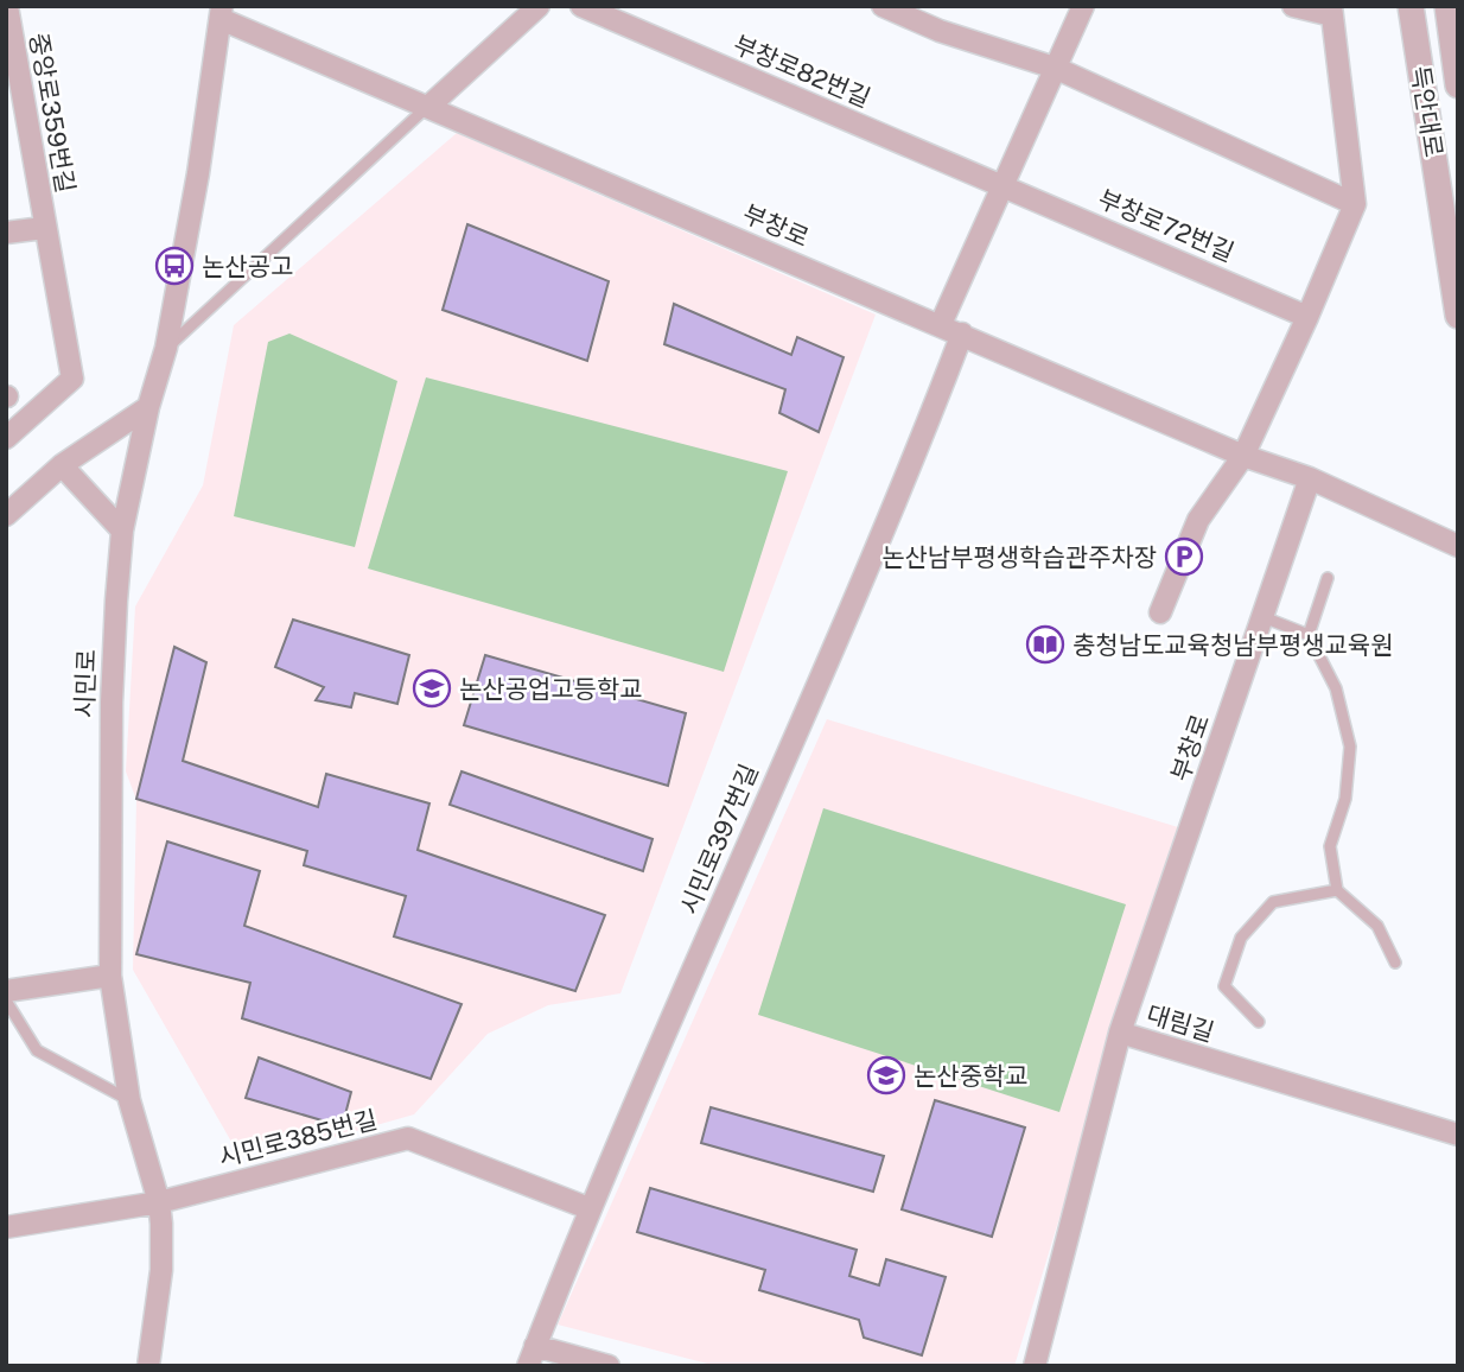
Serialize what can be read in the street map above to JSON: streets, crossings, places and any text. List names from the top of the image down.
{
  "streets": {
    "street": [
      "부창로82번길",
      "득안대로",
      "중앙로359번길",
      "부창로",
      "부창로72번길",
      "시민로",
      "시민로397번길",
      "대림길",
      "시민로385번길"
    ]
  },
  "crossings": [
    ["부창로82번길", "부창로72번길"],
    ["부창로", "시민로"],
    ["부창로", "시민로397번길"],
    ["부창로", "대림길"],
    ["시민로", "시민로385번길"],
    ["시민로397번길", "시민로385번길"]
  ],
  "places": {
    "bus stop": ["논산공고"],
    "parking": ["논산남부평생학습관주차장"],
    "library": ["충청남도교육청남부평생교육원"],
    "school or university": ["논산공업고등학교", "논산중학교"]
  }
}
